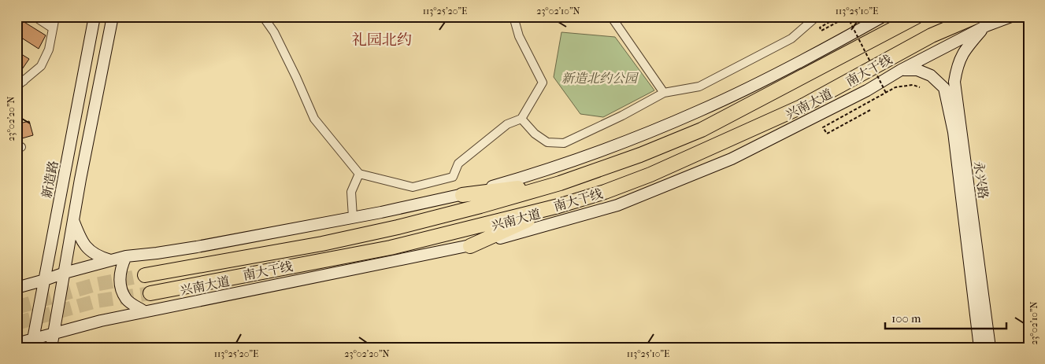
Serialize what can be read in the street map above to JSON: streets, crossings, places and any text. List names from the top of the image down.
{
  "streets": {
    "highway": ["南大干线"],
    "main road": ["兴南大道", "新造路", "永兴路"]
  },
  "crossings": [
    ["南大干线", "兴南大道"],
    ["南大干线", "永兴路"],
    ["兴南大道", "新造路"],
    ["兴南大道", "永兴路"]
  ],
  "districts": ["礼园北约"],
  "parks": ["新造北约公园"],
  "scale_bar": "100 m",
  "coordinates": [
    "113°25'20\"E",
    "23°02'10\"N",
    "113°25'10\"E",
    "23°02'20\"N"
  ]
}
